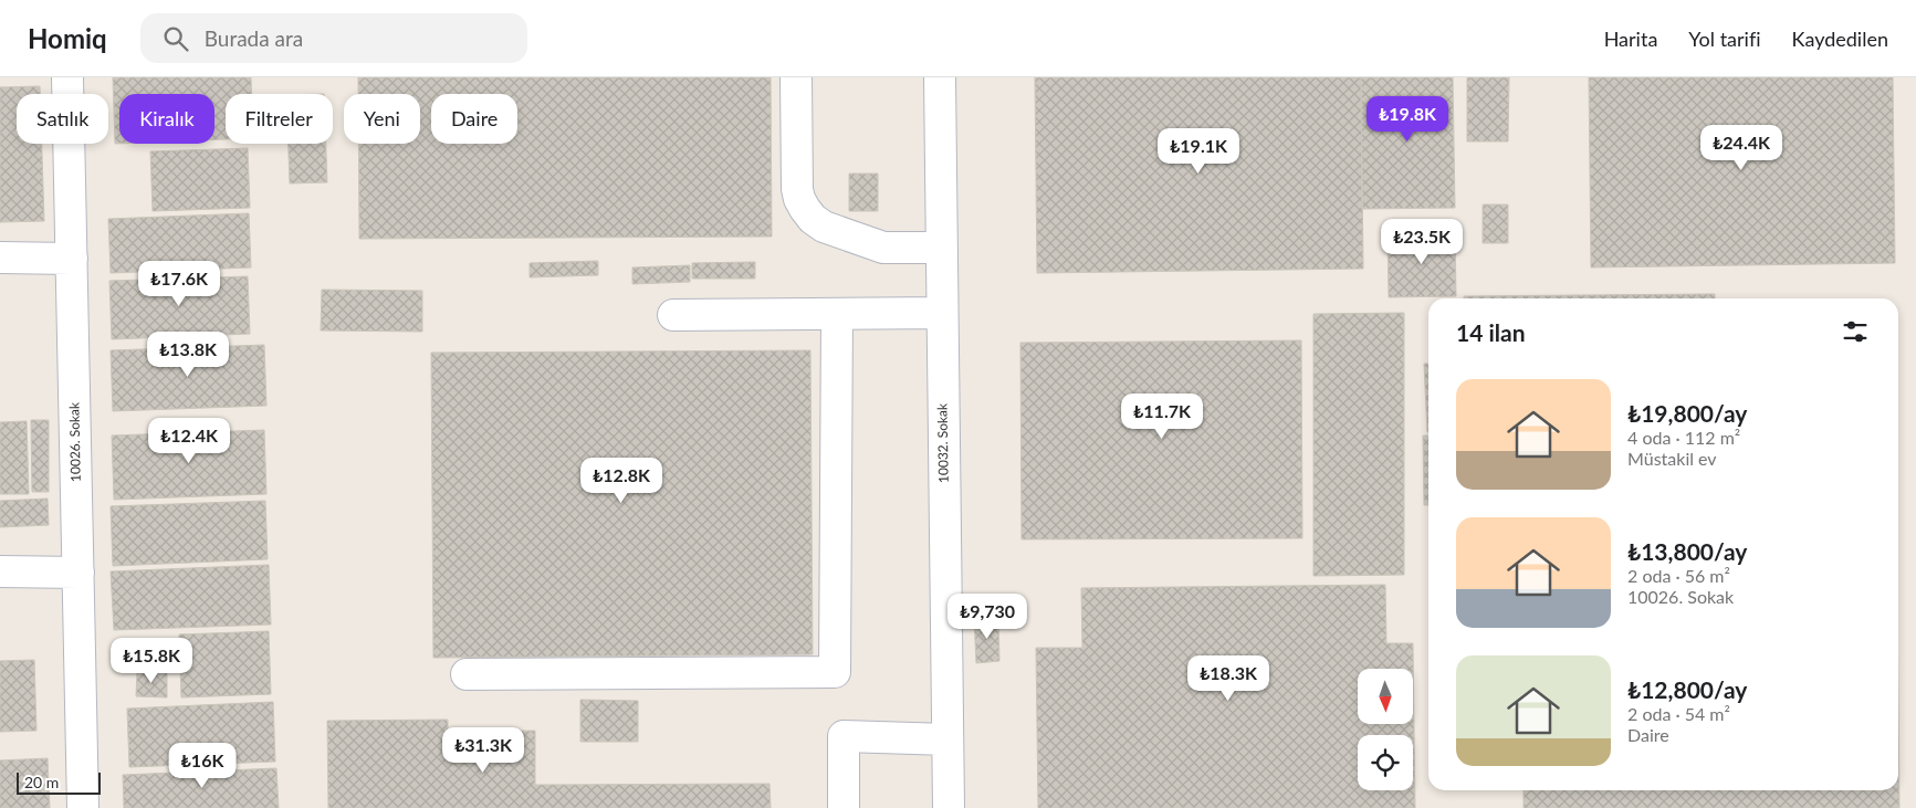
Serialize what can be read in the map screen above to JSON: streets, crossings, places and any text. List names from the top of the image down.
{
  "streets": {
    "street": ["10026. Sokak", "10032. Sokak"]
  },
  "scale_bar": "20 m",
  "north": "bottom",
  "page": {
    "header": "Homiq",
    "search": "Burada ara",
    "nav": ["Harita", "Yol tarifi", "Kaydedilen"],
    "chip": [
      "Satılık",
      "Kiralık",
      "Filtreler",
      "Yeni",
      "Daire"
    ],
    "price": [
      "₺19.8K",
      "₺24.4K",
      "₺19.1K",
      "₺23.5K",
      "₺17.6K",
      "₺13.8K",
      "₺11.7K",
      "₺12.4K",
      "₺12.8K",
      "₺9,730",
      "₺15.8K",
      "₺18.3K",
      "₺31.3K",
      "₺16K"
    ],
    "heading": "14 ilan",
    "list": [
      {
        "name": "₺19,800/ay",
        "note": "4 oda · 112 m² · Müstakil ev"
      },
      {
        "name": "₺13,800/ay",
        "note": "2 oda · 56 m² · 10026. Sokak"
      },
      {
        "name": "₺12,800/ay",
        "note": "2 oda · 54 m² · Daire"
      }
    ],
    "scale": "20 m"
  }
}
